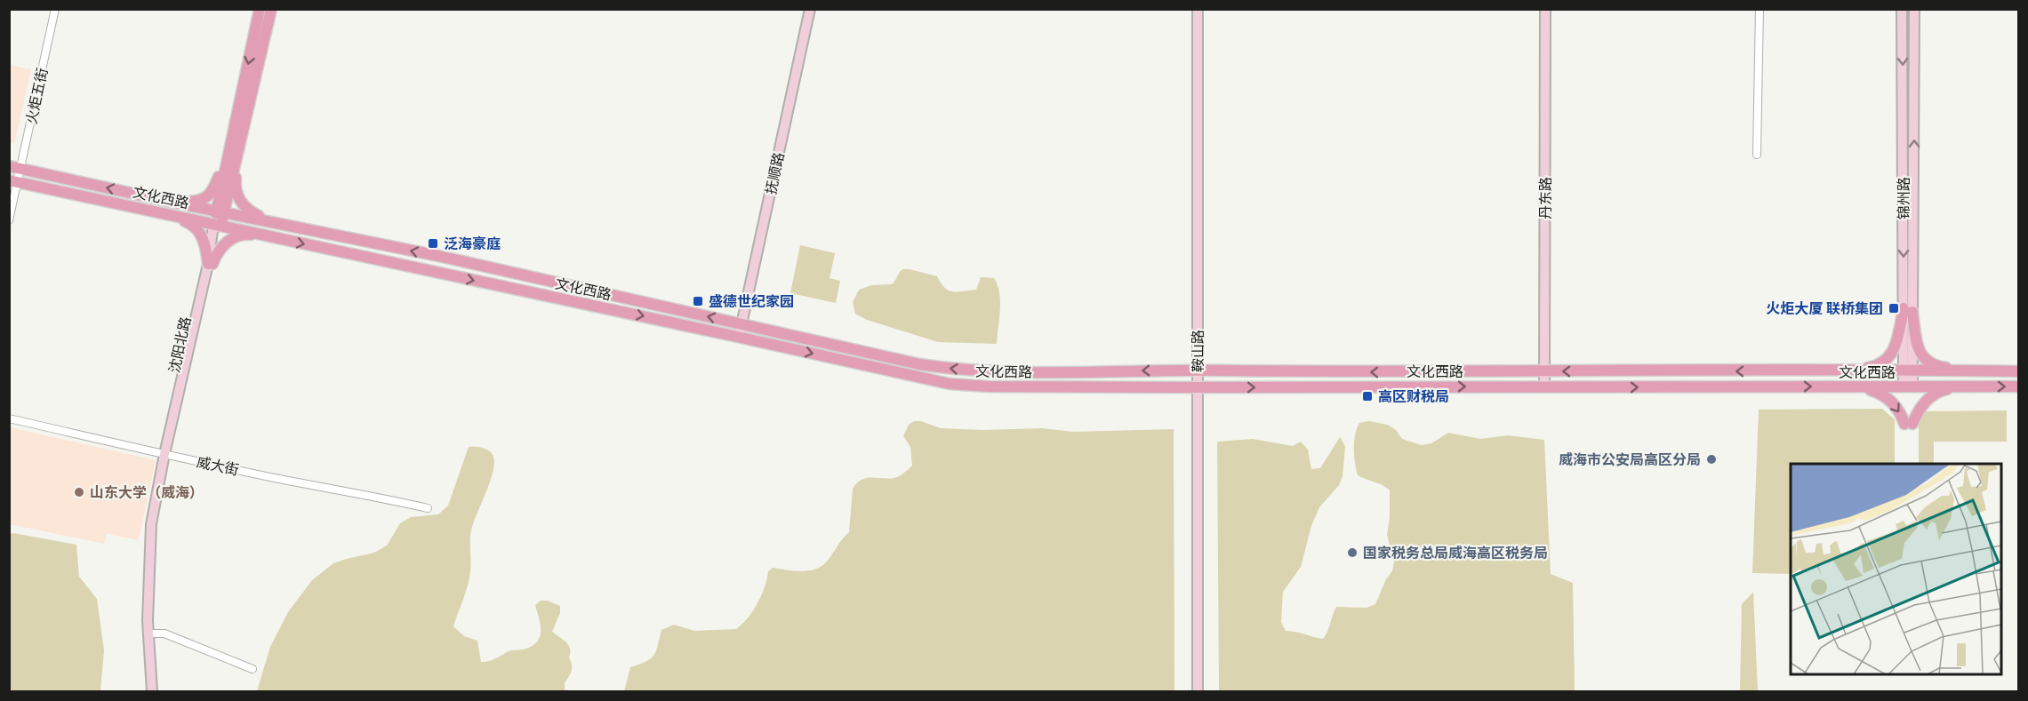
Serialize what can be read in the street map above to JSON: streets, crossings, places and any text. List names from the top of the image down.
{
  "streets": {
    "main road": [
      "抚顺路",
      "文化西路",
      "丹东路",
      "锦州路",
      "沈阳北路",
      "鞍山路"
    ],
    "street": ["火炬五街", "威大街"]
  },
  "crossings": [
    ["火炬五街", "文化西路"],
    ["抚顺路", "文化西路"],
    ["文化西路", "丹东路"],
    ["文化西路", "锦州路"],
    ["文化西路", "沈阳北路"],
    ["文化西路", "鞍山路"],
    ["沈阳北路", "威大街"]
  ],
  "places": {
    "transit": [
      "泛海豪庭",
      "盛德世纪家园",
      "火炬大厦 联桥集团",
      "高区财税局"
    ],
    "other": ["威海市公安局高区分局", "山东大学（威海）", "国家税务总局威海高区税务局"]
  }
}
